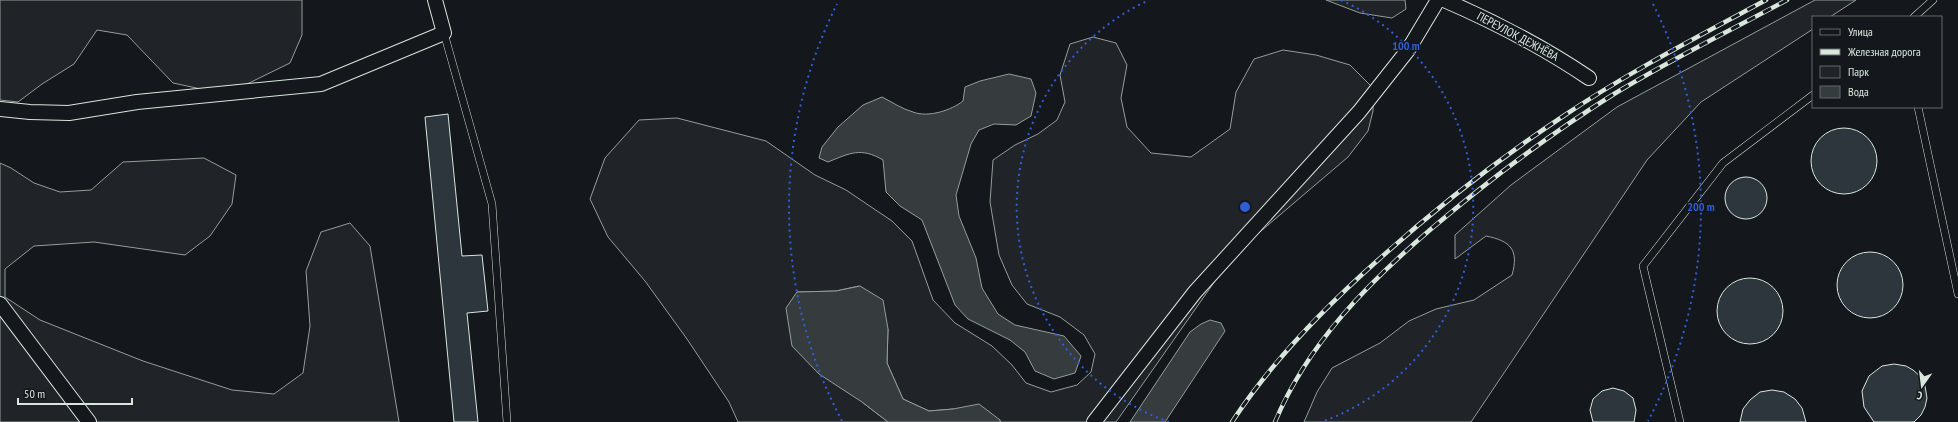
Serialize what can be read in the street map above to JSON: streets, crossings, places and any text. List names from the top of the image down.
{
  "streets": {
    "street": ["ПЕРЕУЛОК ДЕЖНЁВА"]
  },
  "legend": [
    "Улица",
    "Железная дорога",
    "Парк",
    "Вода"
  ],
  "scale_bar": "50 m",
  "north": "bottom",
  "rings": ["100 m", "200 m"]
}
